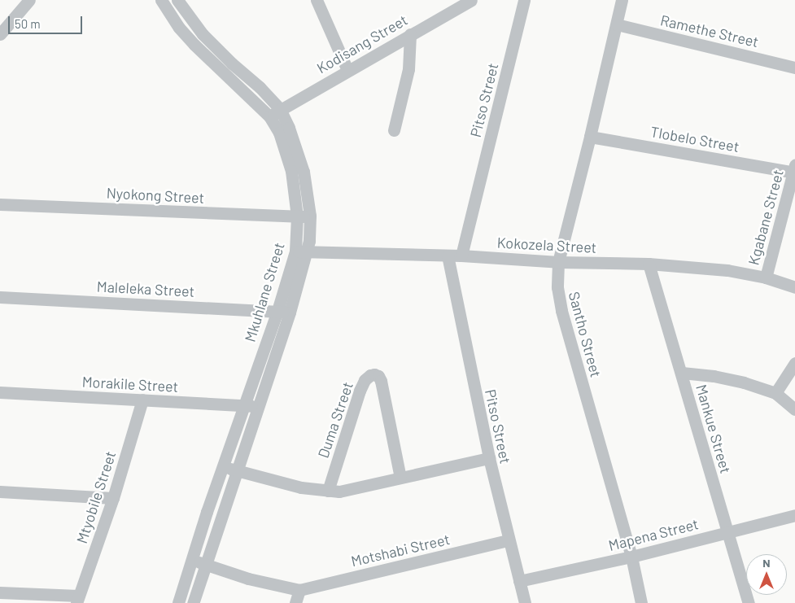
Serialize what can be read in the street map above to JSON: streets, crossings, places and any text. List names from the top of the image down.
{
  "streets": {
    "street": [
      "Ramethe Street",
      "Kodisang Street",
      "Pitso Street",
      "Tlobelo Street",
      "Nyokong Street",
      "Kgabane Street",
      "Kokozela Street",
      "Maleleka Street",
      "Mkuhlane Street",
      "Santho Street",
      "Morakile Street",
      "Duma Street",
      "Mankue Street",
      "Mtyobile Street",
      "Mapena Street",
      "Motshabi Street"
    ]
  },
  "crossings": [
    ["Ramethe Street", "Santho Street"],
    ["Kodisang Street", "Mkuhlane Street"],
    ["Pitso Street", "Kokozela Street"],
    ["Pitso Street", "Mapena Street"],
    ["Pitso Street", "Motshabi Street"],
    ["Tlobelo Street", "Kgabane Street"],
    ["Tlobelo Street", "Santho Street"],
    ["Nyokong Street", "Mkuhlane Street"],
    ["Kgabane Street", "Kokozela Street"],
    ["Kokozela Street", "Mkuhlane Street"],
    ["Kokozela Street", "Santho Street"],
    ["Kokozela Street", "Mankue Street"],
    ["Maleleka Street", "Mkuhlane Street"],
    ["Mkuhlane Street", "Morakile Street"],
    ["Mkuhlane Street", "Motshabi Street"],
    ["Santho Street", "Mapena Street"],
    ["Morakile Street", "Mtyobile Street"],
    ["Mankue Street", "Mapena Street"]
  ],
  "scale_bar": "50 m",
  "north": "top"
}
